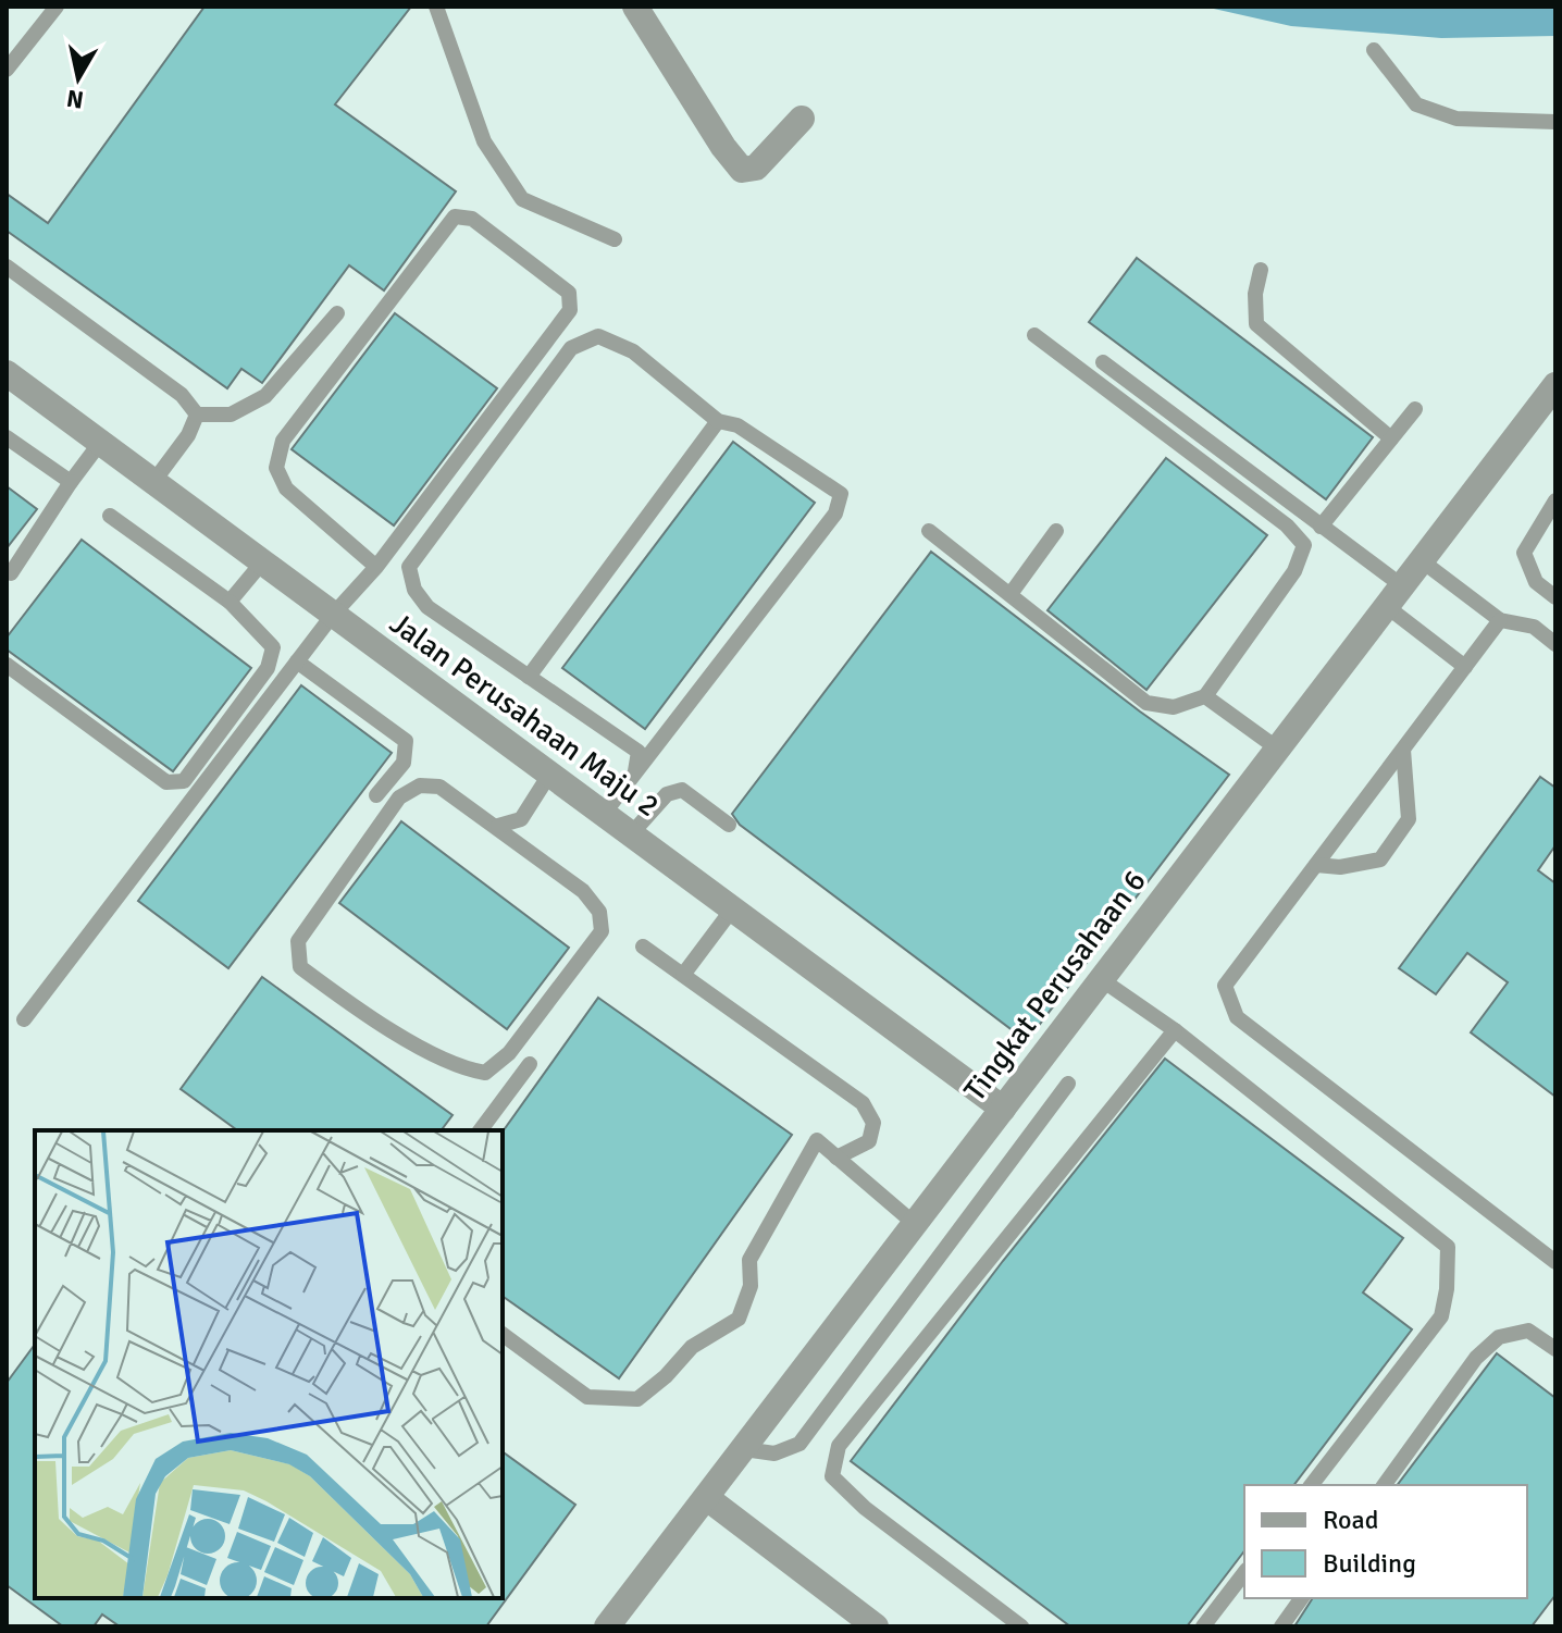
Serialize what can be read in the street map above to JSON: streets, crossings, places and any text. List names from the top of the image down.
{
  "streets": {
    "street": ["Jalan Perusahaan Maju 2", "Tingkat Perusahaan 6"]
  },
  "crossings": [
    ["Jalan Perusahaan Maju 2", "Tingkat Perusahaan 6"]
  ],
  "legend": ["Road", "Building"],
  "north": "bottom"
}
